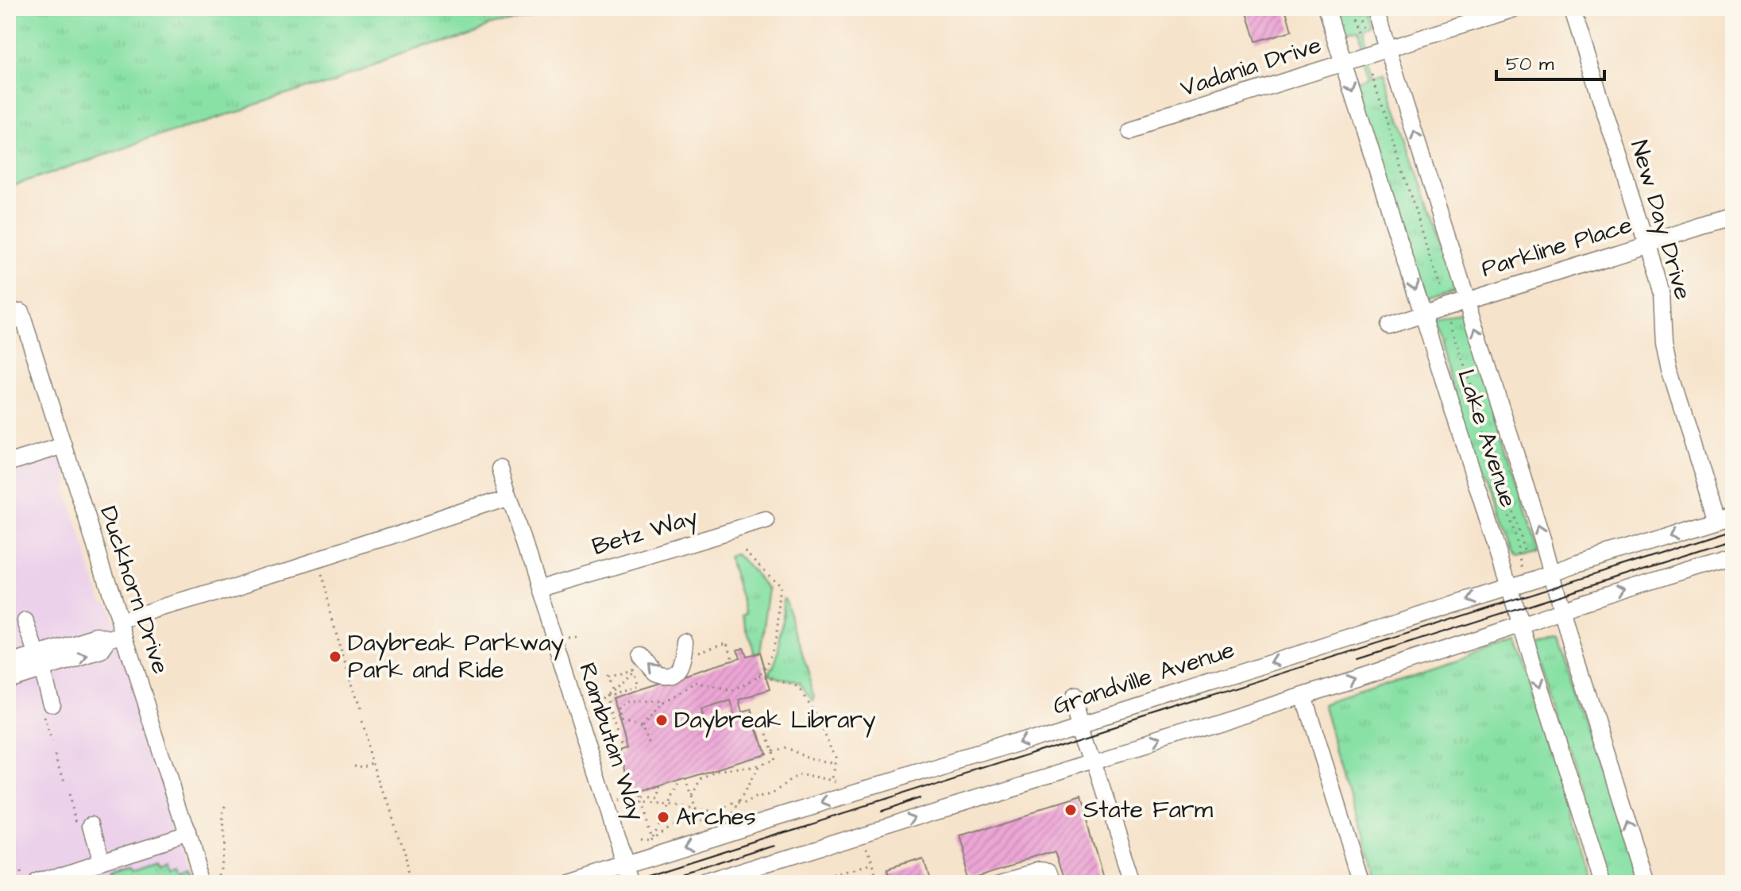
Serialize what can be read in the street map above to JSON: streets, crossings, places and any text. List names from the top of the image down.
{
  "streets": {
    "street": [
      "Vadania Drive",
      "New Day Drive",
      "Parkline Place",
      "Lake Avenue",
      "Betz Way",
      "Duckhorn Drive",
      "Grandville Avenue",
      "Rambutan Way"
    ]
  },
  "crossings": [
    ["Vadania Drive", "Lake Avenue"],
    ["New Day Drive", "Parkline Place"],
    ["New Day Drive", "Grandville Avenue"],
    ["Parkline Place", "Lake Avenue"],
    ["Lake Avenue", "Grandville Avenue"],
    ["Betz Way", "Rambutan Way"],
    ["Grandville Avenue", "Rambutan Way"]
  ],
  "places": [
    "Daybreak Parkway Park and Ride",
    "Daybreak Library",
    "State Farm",
    "Arches"
  ],
  "scale_bar": "50 m"
}
